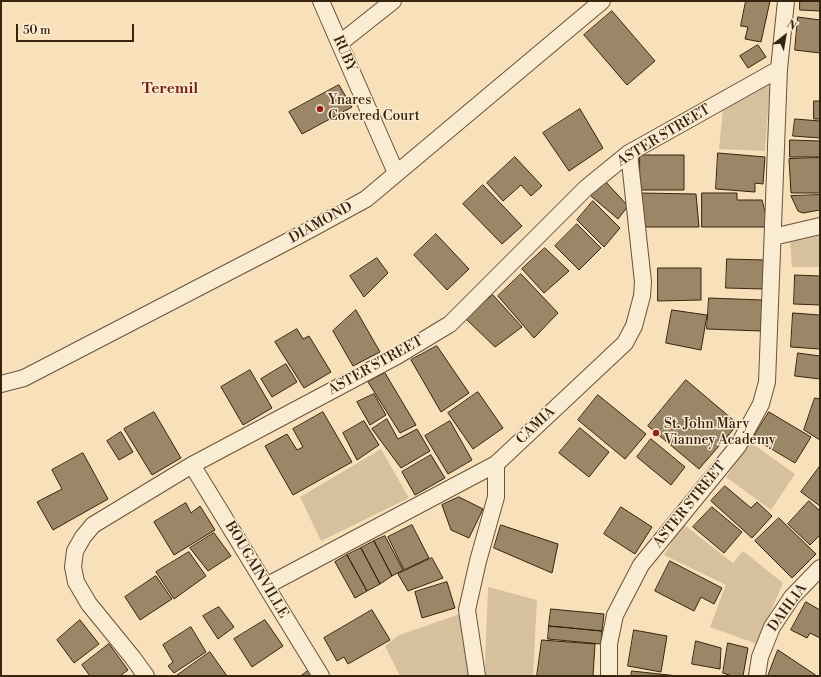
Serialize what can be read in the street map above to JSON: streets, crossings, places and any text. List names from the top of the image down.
{
  "streets": {
    "street": [
      "RUBY",
      "ASTER STREET",
      "DIAMOND",
      "CAMIA",
      "BOUGAINVILLE",
      "DAHLIA"
    ]
  },
  "crossings": [
    ["RUBY", "DIAMOND"],
    ["ASTER STREET", "CAMIA"],
    ["ASTER STREET", "BOUGAINVILLE"],
    ["CAMIA", "BOUGAINVILLE"]
  ],
  "districts": ["Teremil"],
  "places": ["Ynares Covered Court", "St. John Mary Vianney Academy"],
  "scale_bar": "50 m",
  "north": "top right"
}
